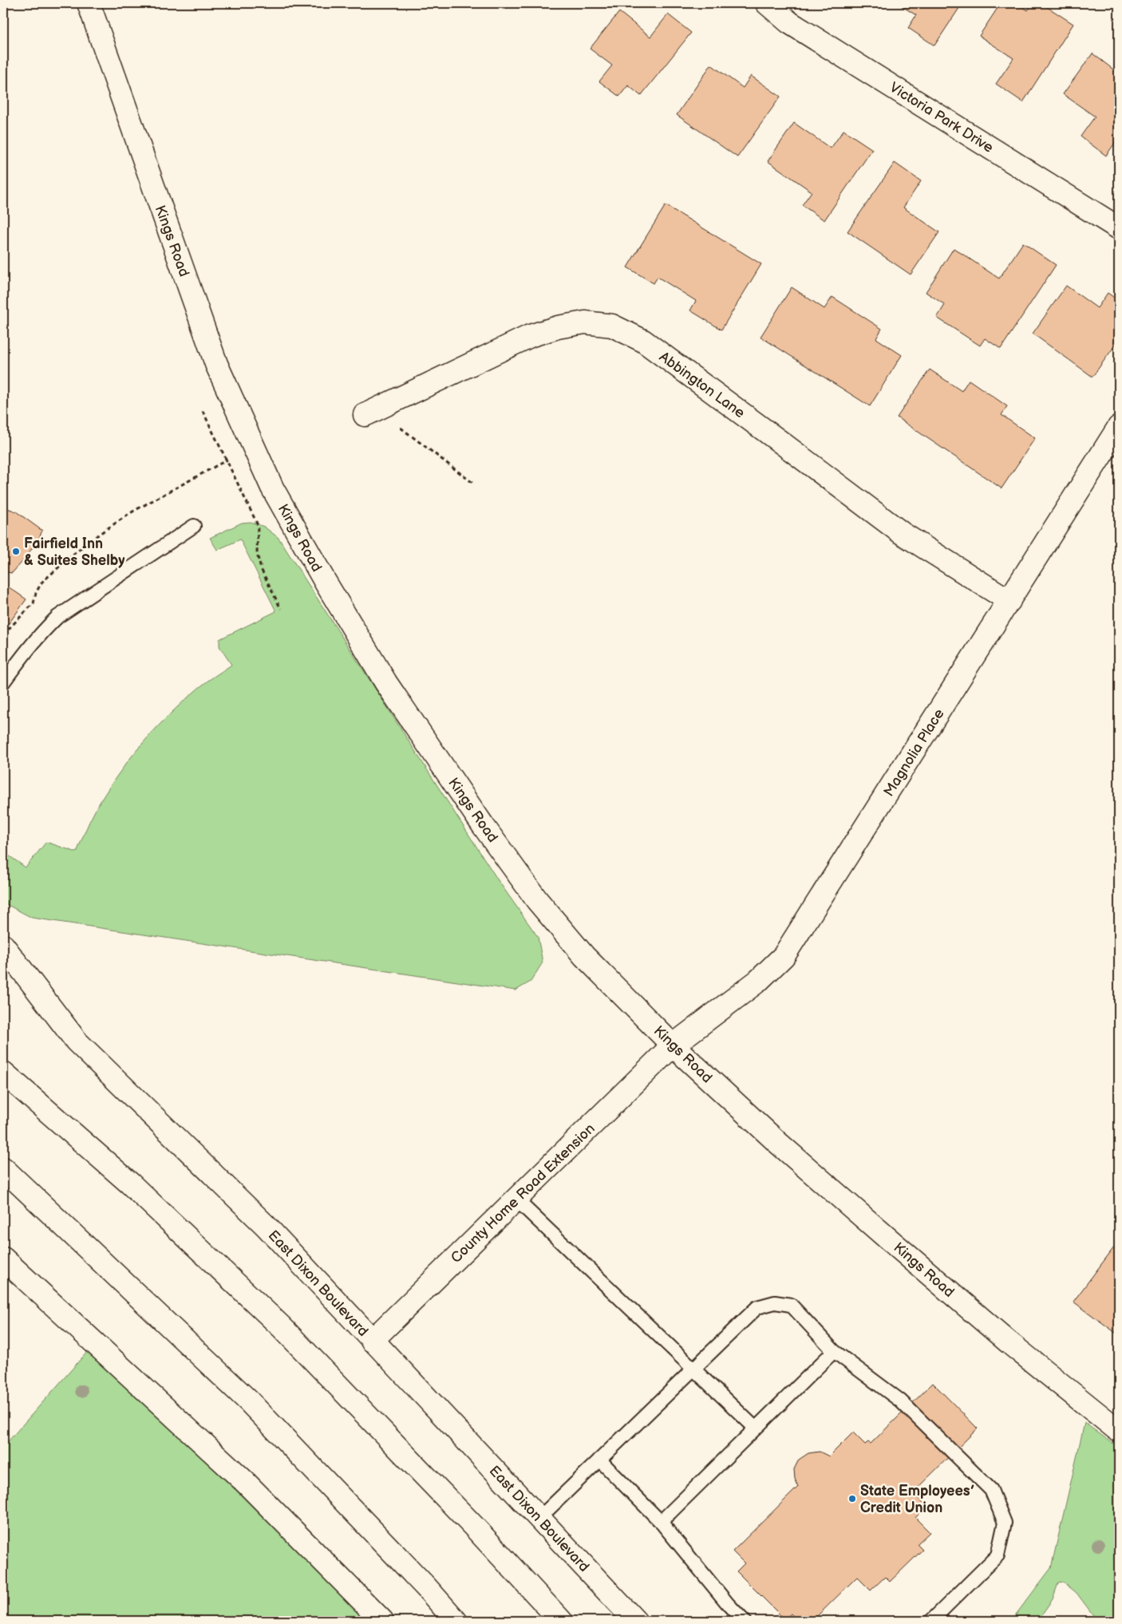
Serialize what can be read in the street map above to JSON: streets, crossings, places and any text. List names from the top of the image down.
{
  "streets": {
    "main road": [
      "Victoria Park Drive",
      "Kings Road",
      "Abbington Lane",
      "Magnolia Place",
      "County Home Road Extension",
      "East Dixon Boulevard"
    ]
  },
  "crossings": [
    ["Kings Road", "Magnolia Place"],
    ["Kings Road", "County Home Road Extension"],
    ["Abbington Lane", "Magnolia Place"],
    ["Magnolia Place", "County Home Road Extension"],
    ["County Home Road Extension", "East Dixon Boulevard"]
  ],
  "places": ["Fairfield Inn & Suites Shelby", "State Employees’ Credit Union"]
}
